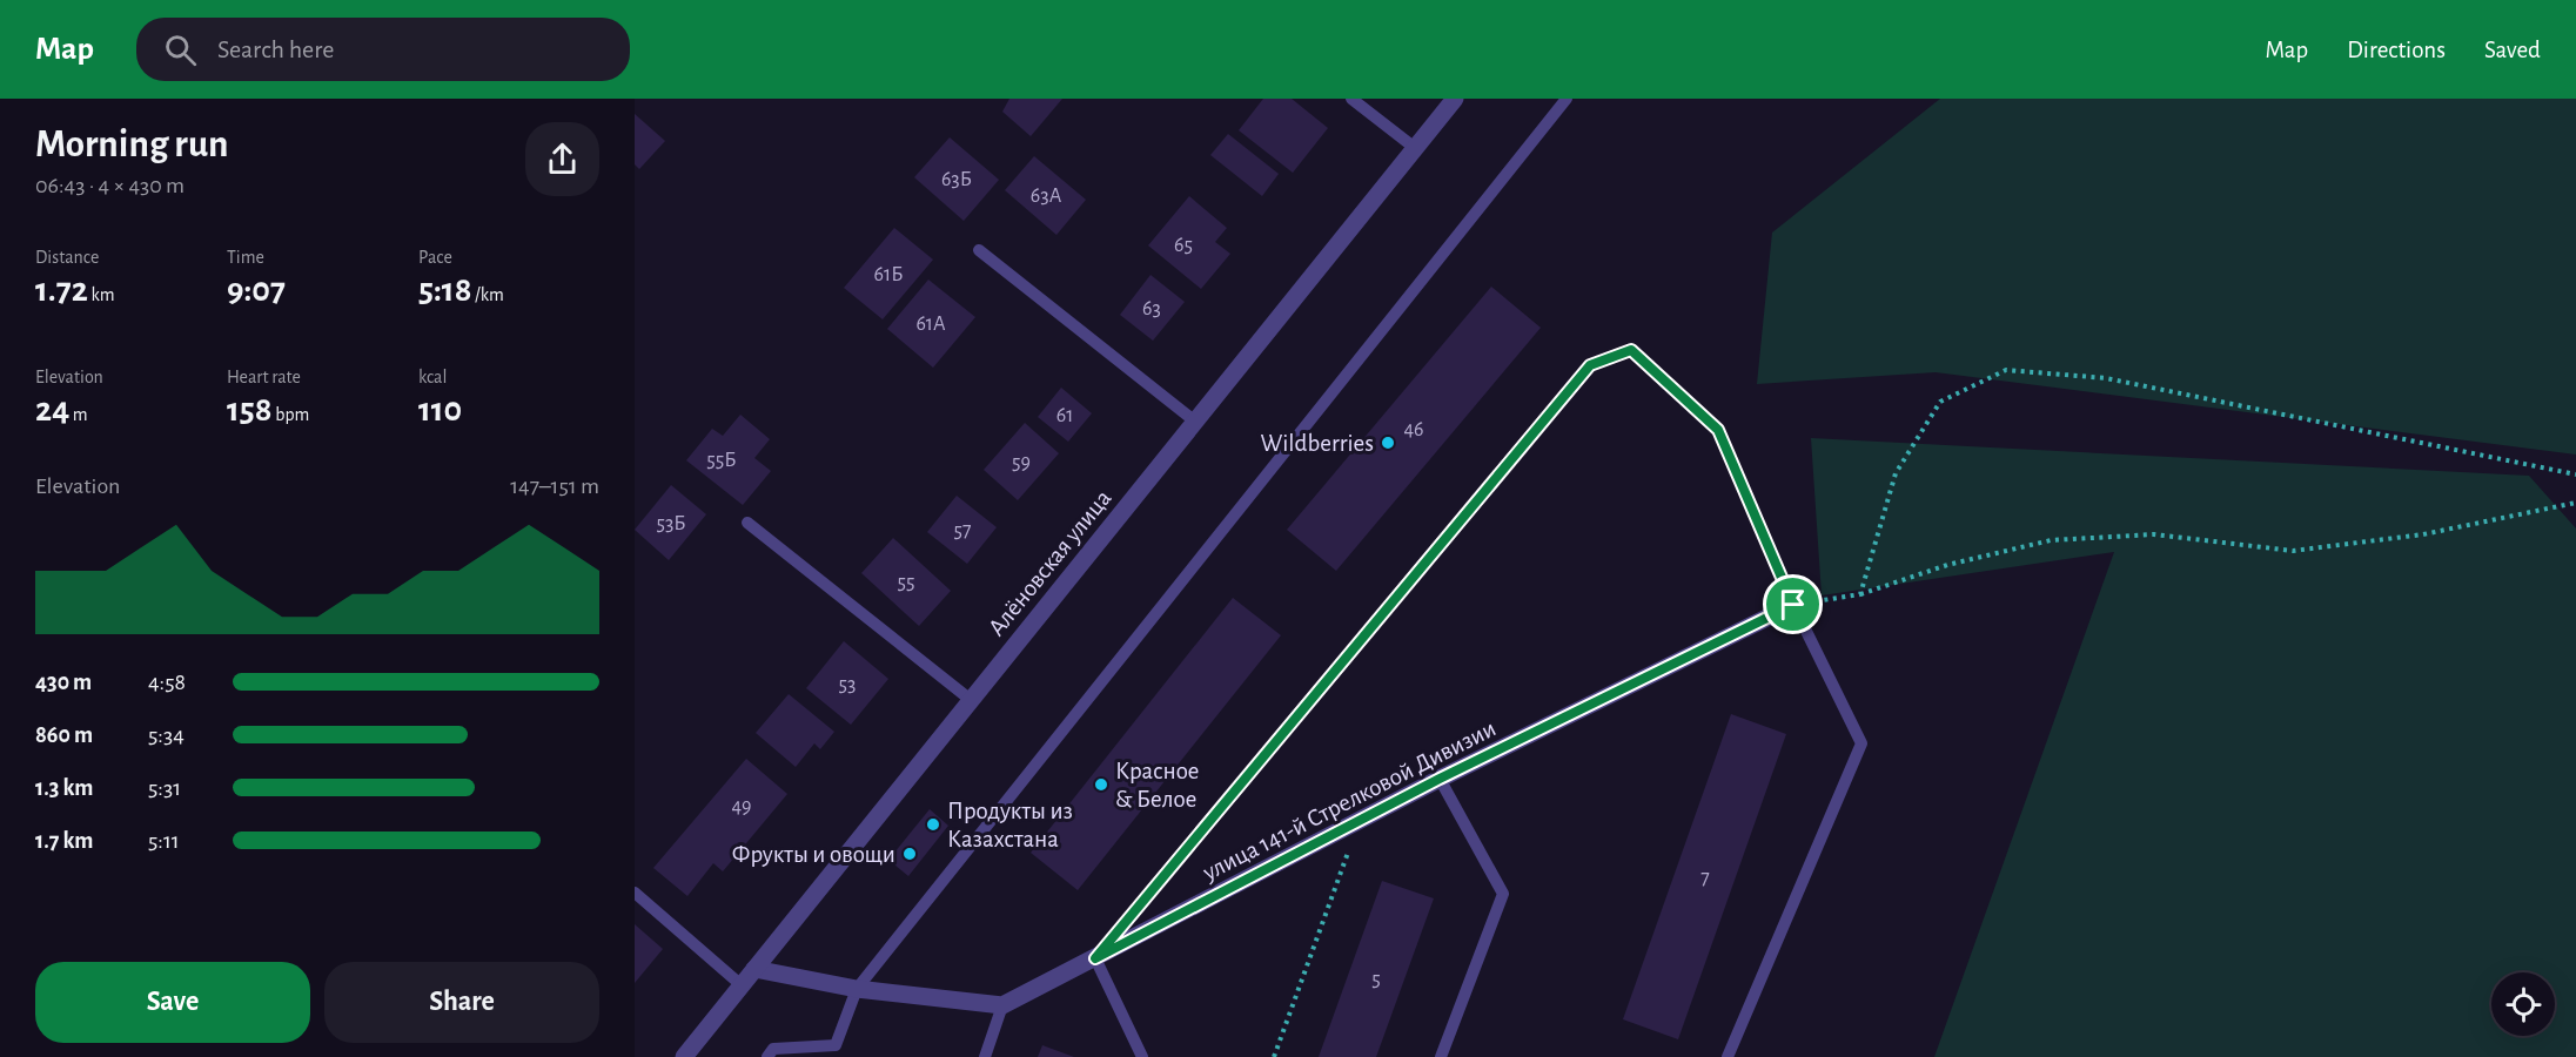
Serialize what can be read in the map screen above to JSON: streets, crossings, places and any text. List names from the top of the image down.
{
  "streets": {
    "street": ["Алёновская улица", "улица 141-й Стрелковой Дивизии"]
  },
  "places": [
    "Wildberries",
    "Красное & Белое",
    "Продукты из Казахстана",
    "Фрукты и овощи"
  ],
  "house_numbers": [
    "63Б",
    "63А",
    "65",
    "61Б",
    "63",
    "61А",
    "61",
    "46",
    "55Б",
    "59",
    "53Б",
    "57",
    "55",
    "53",
    "49",
    "7",
    "5"
  ],
  "page": {
    "header": "Map",
    "search": "Search here",
    "nav": ["Map", "Directions", "Saved"],
    "heading": ["Morning run", "06:43 · 4 × 430 m"],
    "stats": [
      ["Distance", "1.72 km"],
      ["Time", "9:07"],
      ["Pace", "5:18 /km"],
      ["Elevation", "24 m"],
      ["Heart rate", "158 bpm"],
      ["kcal", "110"]
    ],
    "chart": ["Elevation", "147–151 m"],
    "list": [
      {
        "name": "430 m",
        "note": "4:58"
      },
      {
        "name": "860 m",
        "note": "5:34"
      },
      {
        "name": "1.3 km",
        "note": "5:31"
      },
      {
        "name": "1.7 km",
        "note": "5:11"
      }
    ],
    "buttons": ["Save", "Share"]
  }
}
